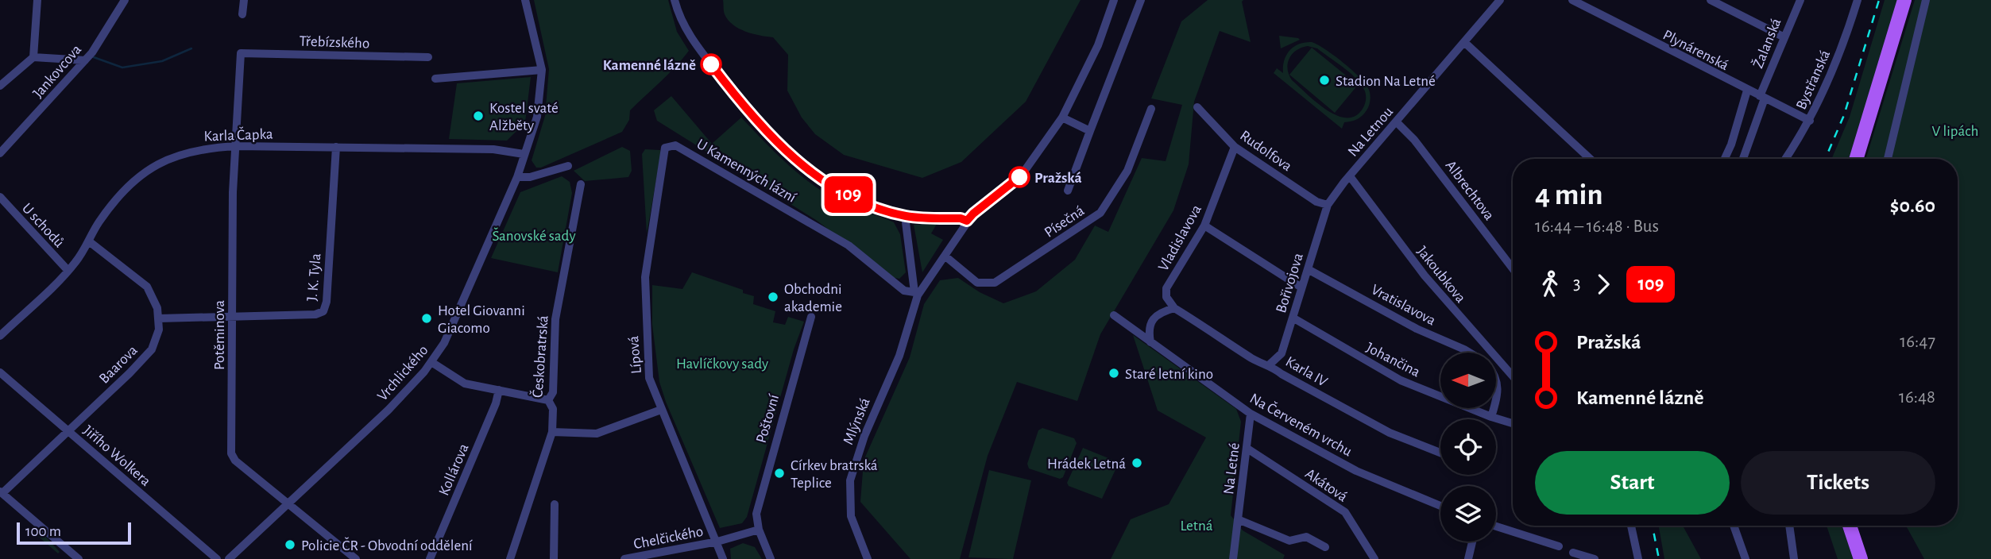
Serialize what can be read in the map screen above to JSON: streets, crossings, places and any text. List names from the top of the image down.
{
  "streets": {
    "street": [
      "Třebízského",
      "Žalanská",
      "Plynárenská",
      "Jankovcova",
      "Bystřanská",
      "Na Letnou",
      "Karla Čapka",
      "Rudolfova",
      "U Kamenných lázní",
      "Albrechtova",
      "Písečná",
      "U schodů",
      "Vladislavova",
      "Jakoubkova",
      "J. K. Tyla",
      "Bořivojova",
      "Vratislavova",
      "Potěminova",
      "Lípová",
      "Českobratrská",
      "Johančina",
      "Baarova",
      "Karla IV",
      "Vrchlického",
      "Poštovní",
      "Mlýnská",
      "Na Červeném vrchu",
      "Jiřího Wolkera",
      "Na Letné",
      "Kollárova",
      "Akátová",
      "Chelčického"
    ]
  },
  "crossings": [
    ["Třebízského", "Potěminova"],
    ["Žalanská", "Plynárenská"],
    ["Plynárenská", "Bystřanská"],
    ["Na Letnou", "Rudolfova"],
    ["Na Letnou", "Albrechtova"],
    ["Na Letnou", "Jakoubkova"],
    ["Na Letnou", "Bořivojova"],
    ["Karla Čapka", "U schodů"],
    ["Karla Čapka", "J. K. Tyla"],
    ["Karla Čapka", "Potěminova"],
    ["Karla Čapka", "Vrchlického"],
    ["Rudolfova", "Vladislavova"],
    ["Rudolfova", "Bořivojova"],
    ["U Kamenných lázní", "Lípová"],
    ["U Kamenných lázní", "Mlýnská"],
    ["Vladislavova", "Karla IV"],
    ["J. K. Tyla", "Potěminova"],
    ["J. K. Tyla", "Baarova"],
    ["Bořivojova", "Vratislavova"],
    ["Bořivojova", "Johančina"],
    ["Bořivojova", "Karla IV"],
    ["Vratislavova", "Johančina"],
    ["Potěminova", "Vrchlického"],
    ["Lípová", "Chelčického"],
    ["Baarova", "Jiřího Wolkera"],
    ["Na Červeném vrchu", "Na Letné"],
    ["Na Letné", "Akátová"]
  ],
  "parks": [
    "V lipách",
    "Šanovské sady",
    "Havlíčkovy sady",
    "Letná"
  ],
  "places": [
    "Kamenné lázně",
    "Stadion Na Letné",
    "Kostel svaté Alžběty",
    "Pražská",
    "Obchodni akademie",
    "Hotel Giovanni Giacomo",
    "Staré letní kino",
    "Hrádek Letná",
    "Církev bratrská Teplice",
    "Policie ČR - Obvodní oddělení"
  ],
  "lines": ["bus line 109"],
  "scale_bar": "100 m",
  "north": "left",
  "page": {
    "on_map": "109",
    "heading": ["4 min", "16:44 – 16:48 · Bus", "$0.60"],
    "legs": ["3", "109"],
    "list": [
      {
        "name": "Pražská",
        "value": "16:47"
      },
      {
        "name": "Kamenné lázně",
        "value": "16:48"
      }
    ],
    "buttons": ["Start", "Tickets"],
    "scale": "100 m"
  }
}
